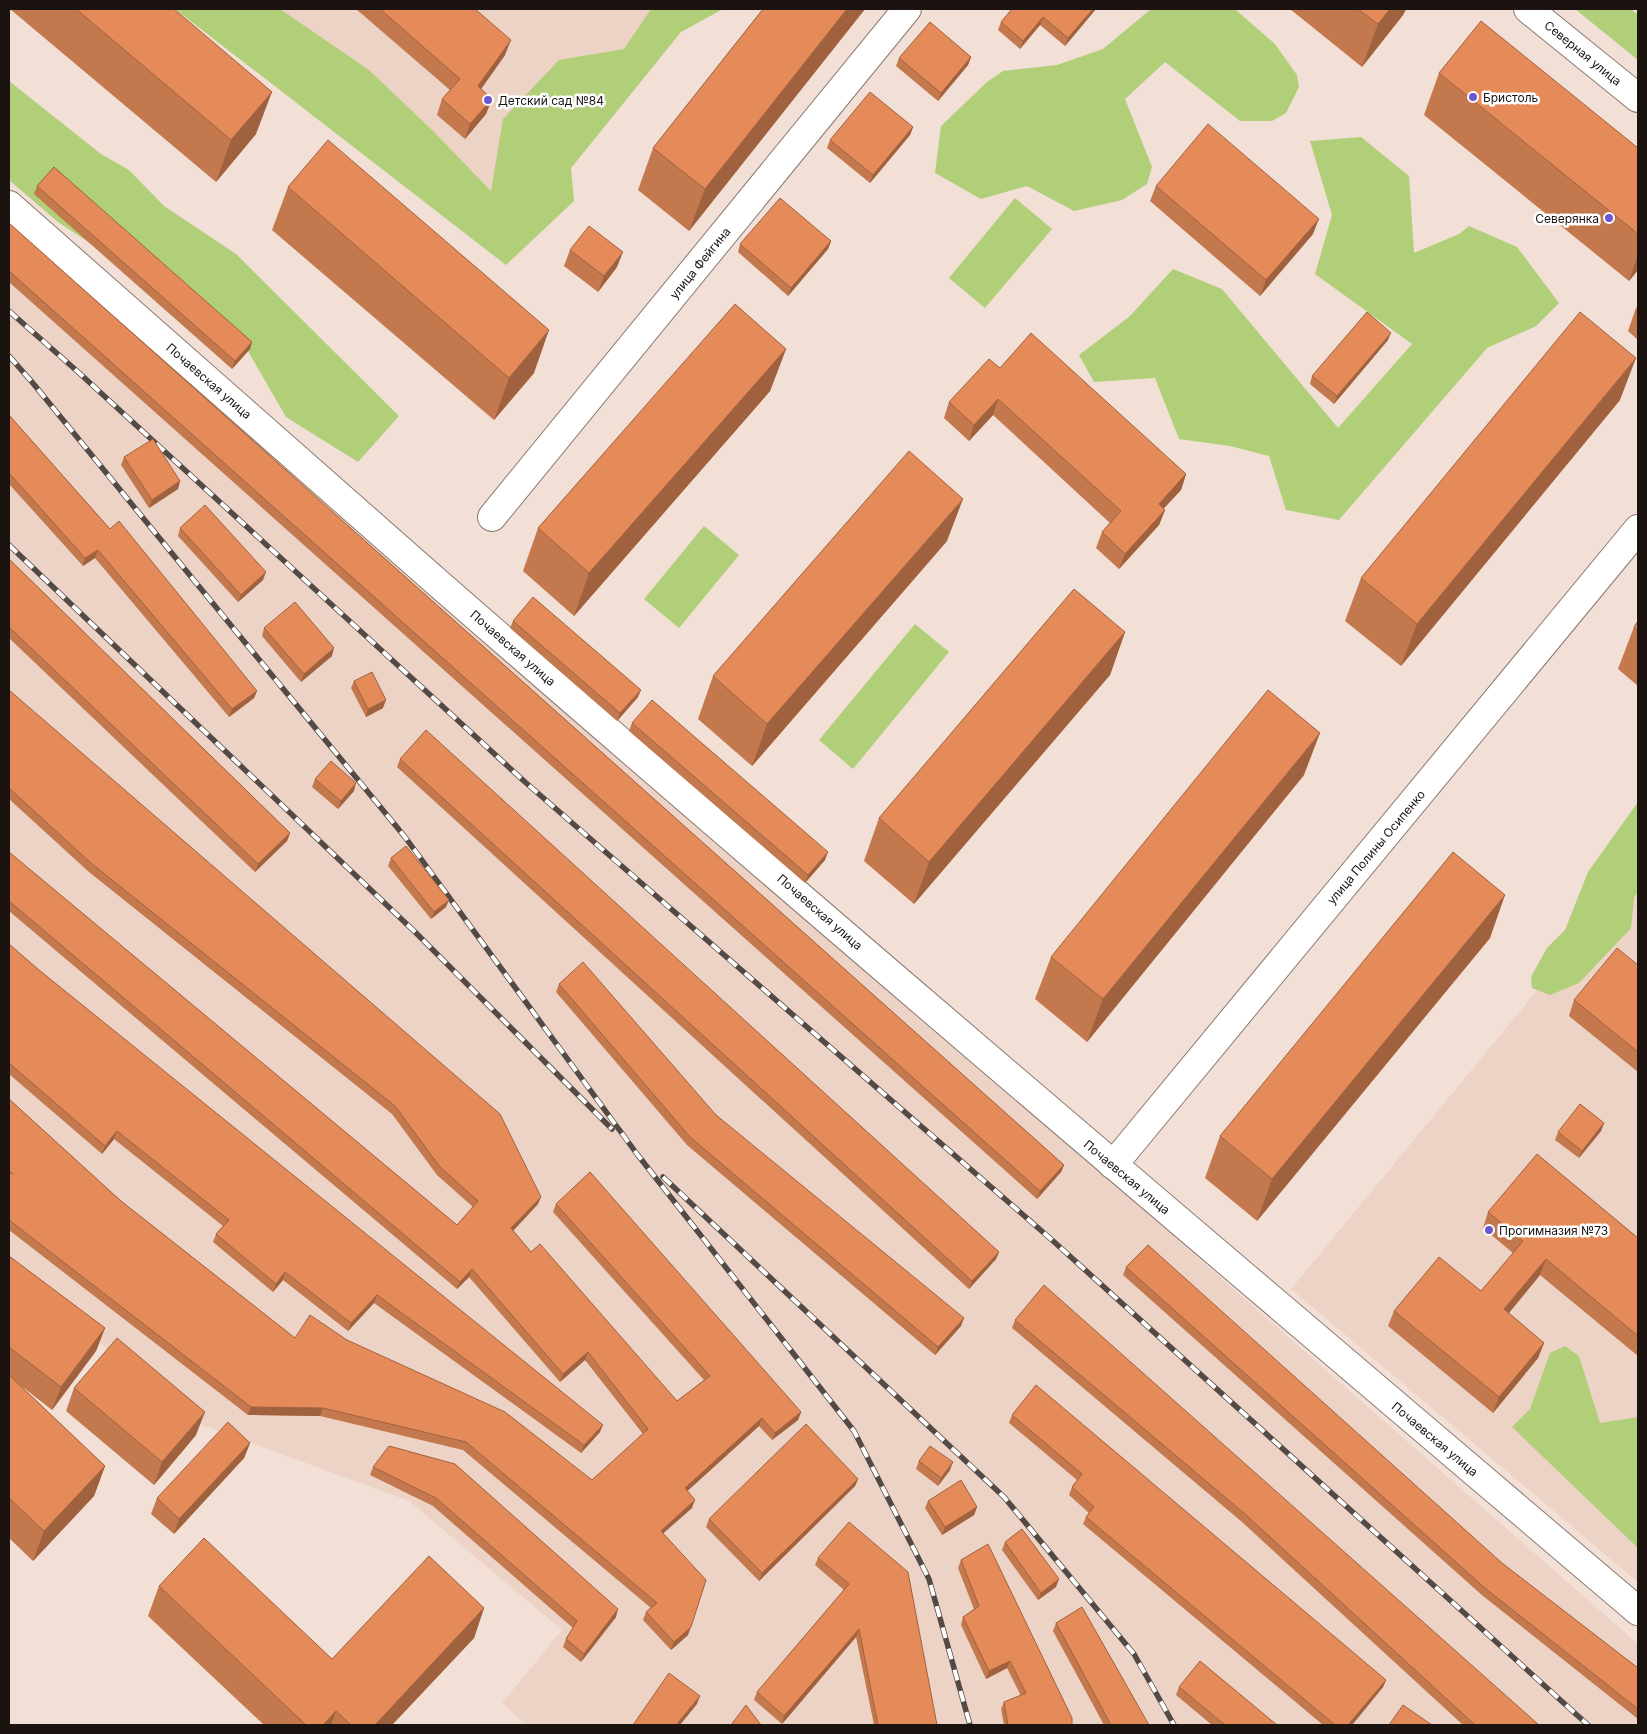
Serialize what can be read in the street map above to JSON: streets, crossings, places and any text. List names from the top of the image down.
{
  "streets": {
    "street": [
      "Северная улица",
      "улица Фейгина",
      "Почаевская улица",
      "улица Полины Осипенко"
    ]
  },
  "crossings": [
    ["Почаевская улица", "улица Полины Осипенко"]
  ],
  "places": [
    "Бристоль",
    "Детский сад №84",
    "Северянка",
    "Прогимназия №73"
  ]
}
